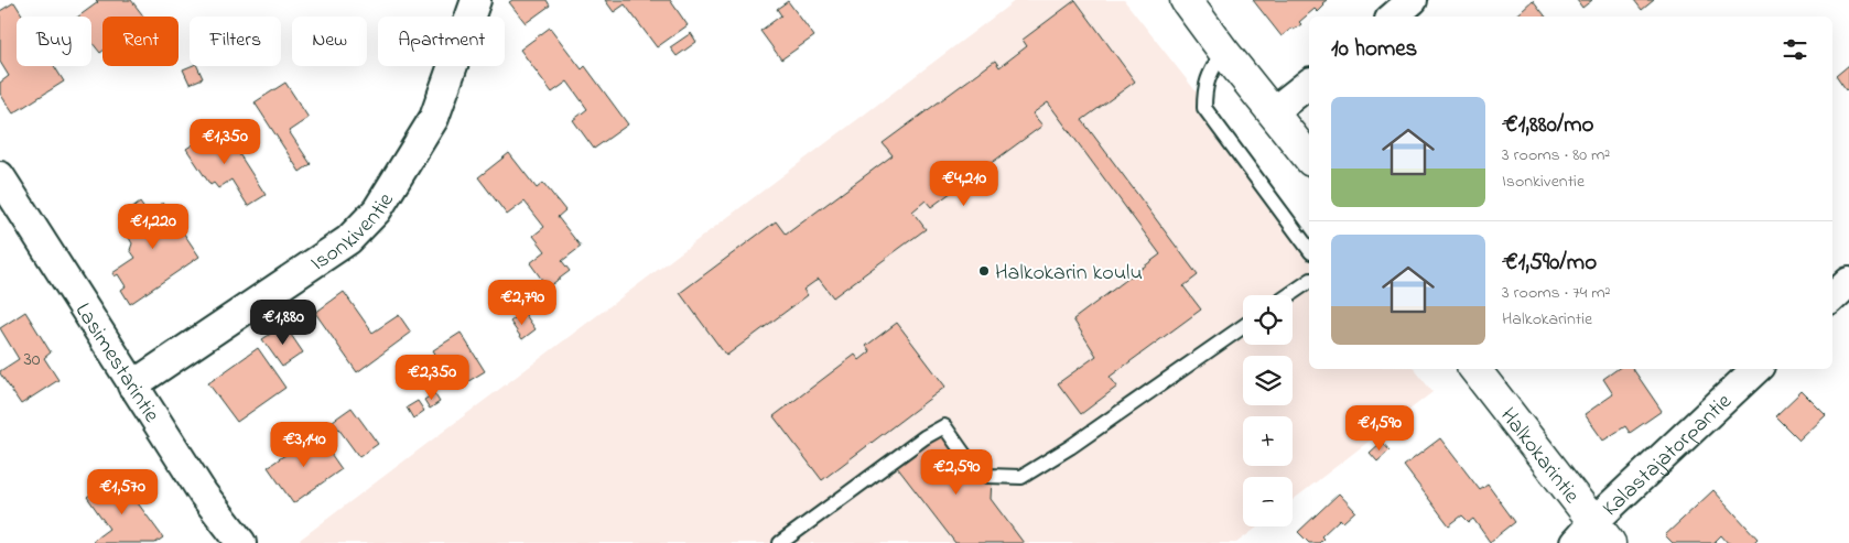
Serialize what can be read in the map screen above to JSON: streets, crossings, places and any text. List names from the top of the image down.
{
  "streets": {
    "street": [
      "Isonkiventie",
      "Lasimestarintie",
      "Kalastajatorpantie",
      "Halkokarintie"
    ]
  },
  "crossings": [
    ["Isonkiventie", "Lasimestarintie"],
    ["Kalastajatorpantie", "Halkokarintie"]
  ],
  "places": ["Halkokarin koulu"],
  "house_numbers": ["30"],
  "page": {
    "chip": [
      "Buy",
      "Rent",
      "Filters",
      "New",
      "Apartment"
    ],
    "heading": "10 homes",
    "list": [
      {
        "name": "€1,880/mo",
        "note": "3 rooms · 80 m² · Isonkiventie"
      },
      {
        "name": "€1,590/mo",
        "note": "3 rooms · 74 m² · Halkokarintie"
      }
    ],
    "price": [
      "€1,350",
      "€4,210",
      "€1,220",
      "€2,790",
      "€1,880",
      "€2,350",
      "€1,590",
      "€3,140",
      "€2,590",
      "€1,570"
    ],
    "map_buttons": ["+", "−"]
  }
}
